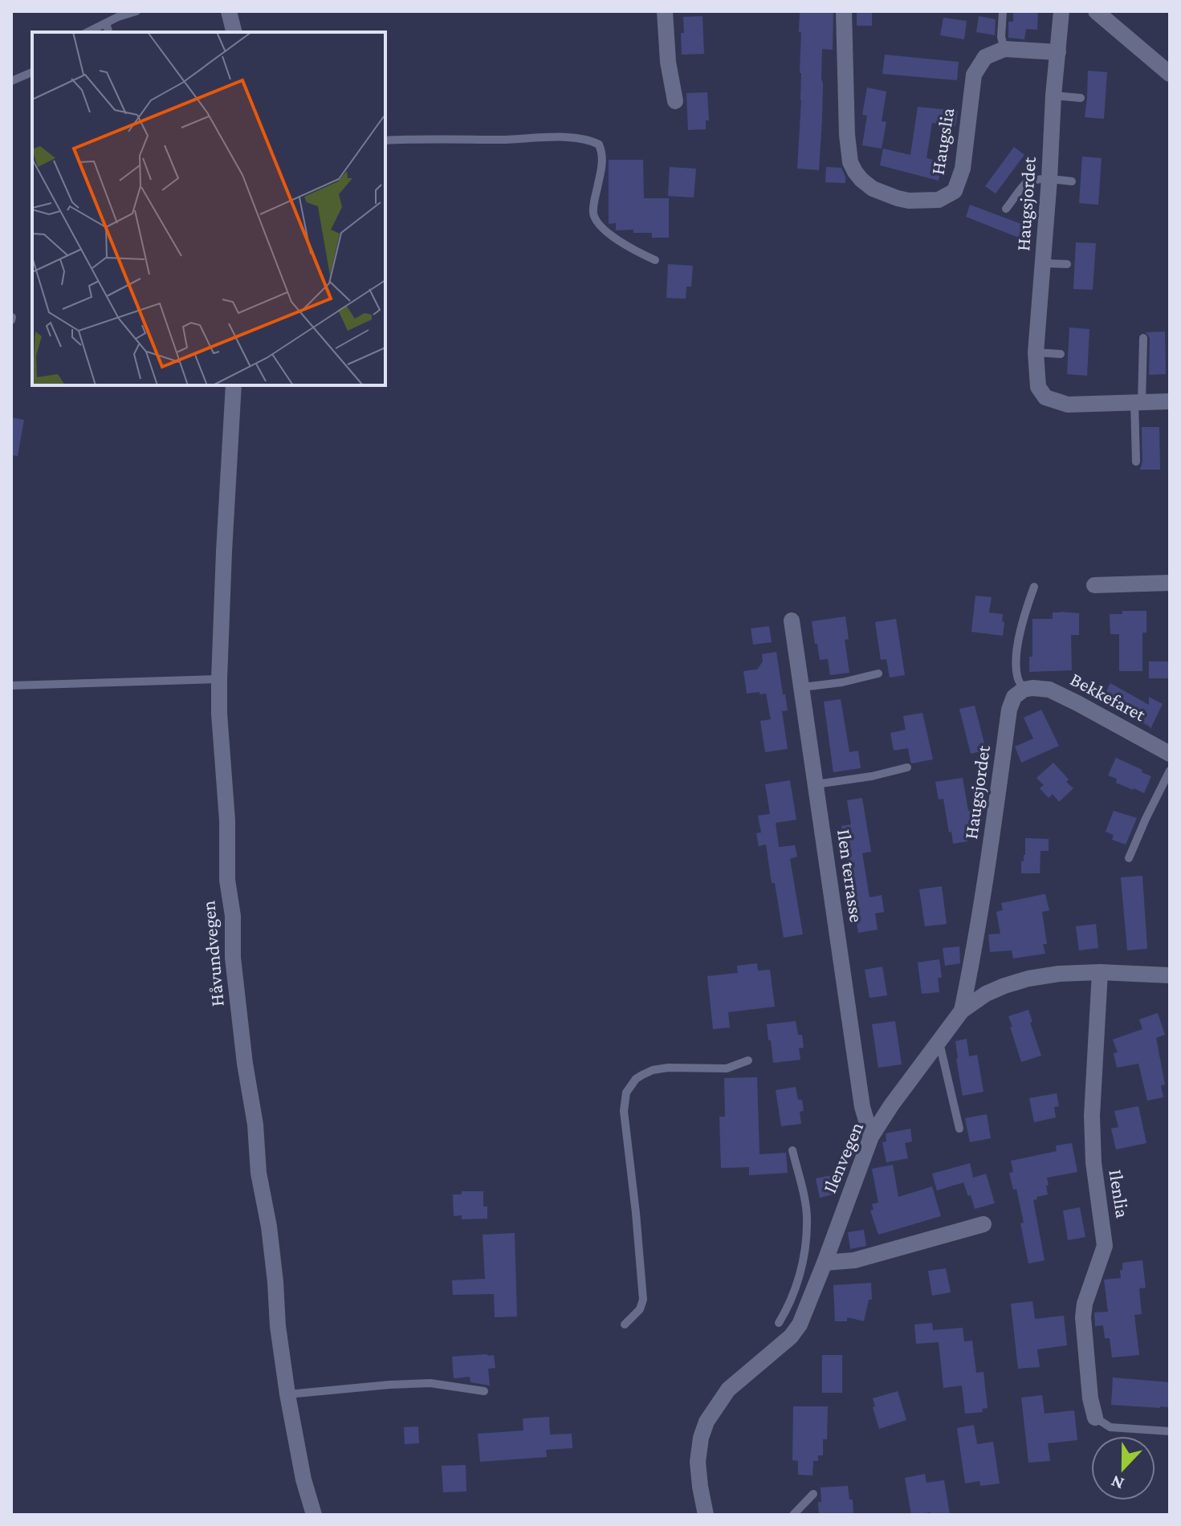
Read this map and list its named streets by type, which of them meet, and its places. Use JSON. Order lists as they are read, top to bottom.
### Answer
{
  "streets": {
    "street": [
      "Haugslia",
      "Haugsjordet",
      "Bekkefaret",
      "Ilen terrasse",
      "Håvundvegen",
      "Ilenvegen",
      "Ilenlia"
    ]
  },
  "crossings": [
    ["Haugsjordet", "Bekkefaret"],
    ["Haugsjordet", "Ilenvegen"],
    ["Ilen terrasse", "Ilenvegen"],
    ["Ilenvegen", "Ilenlia"]
  ],
  "north": "bottom"
}
